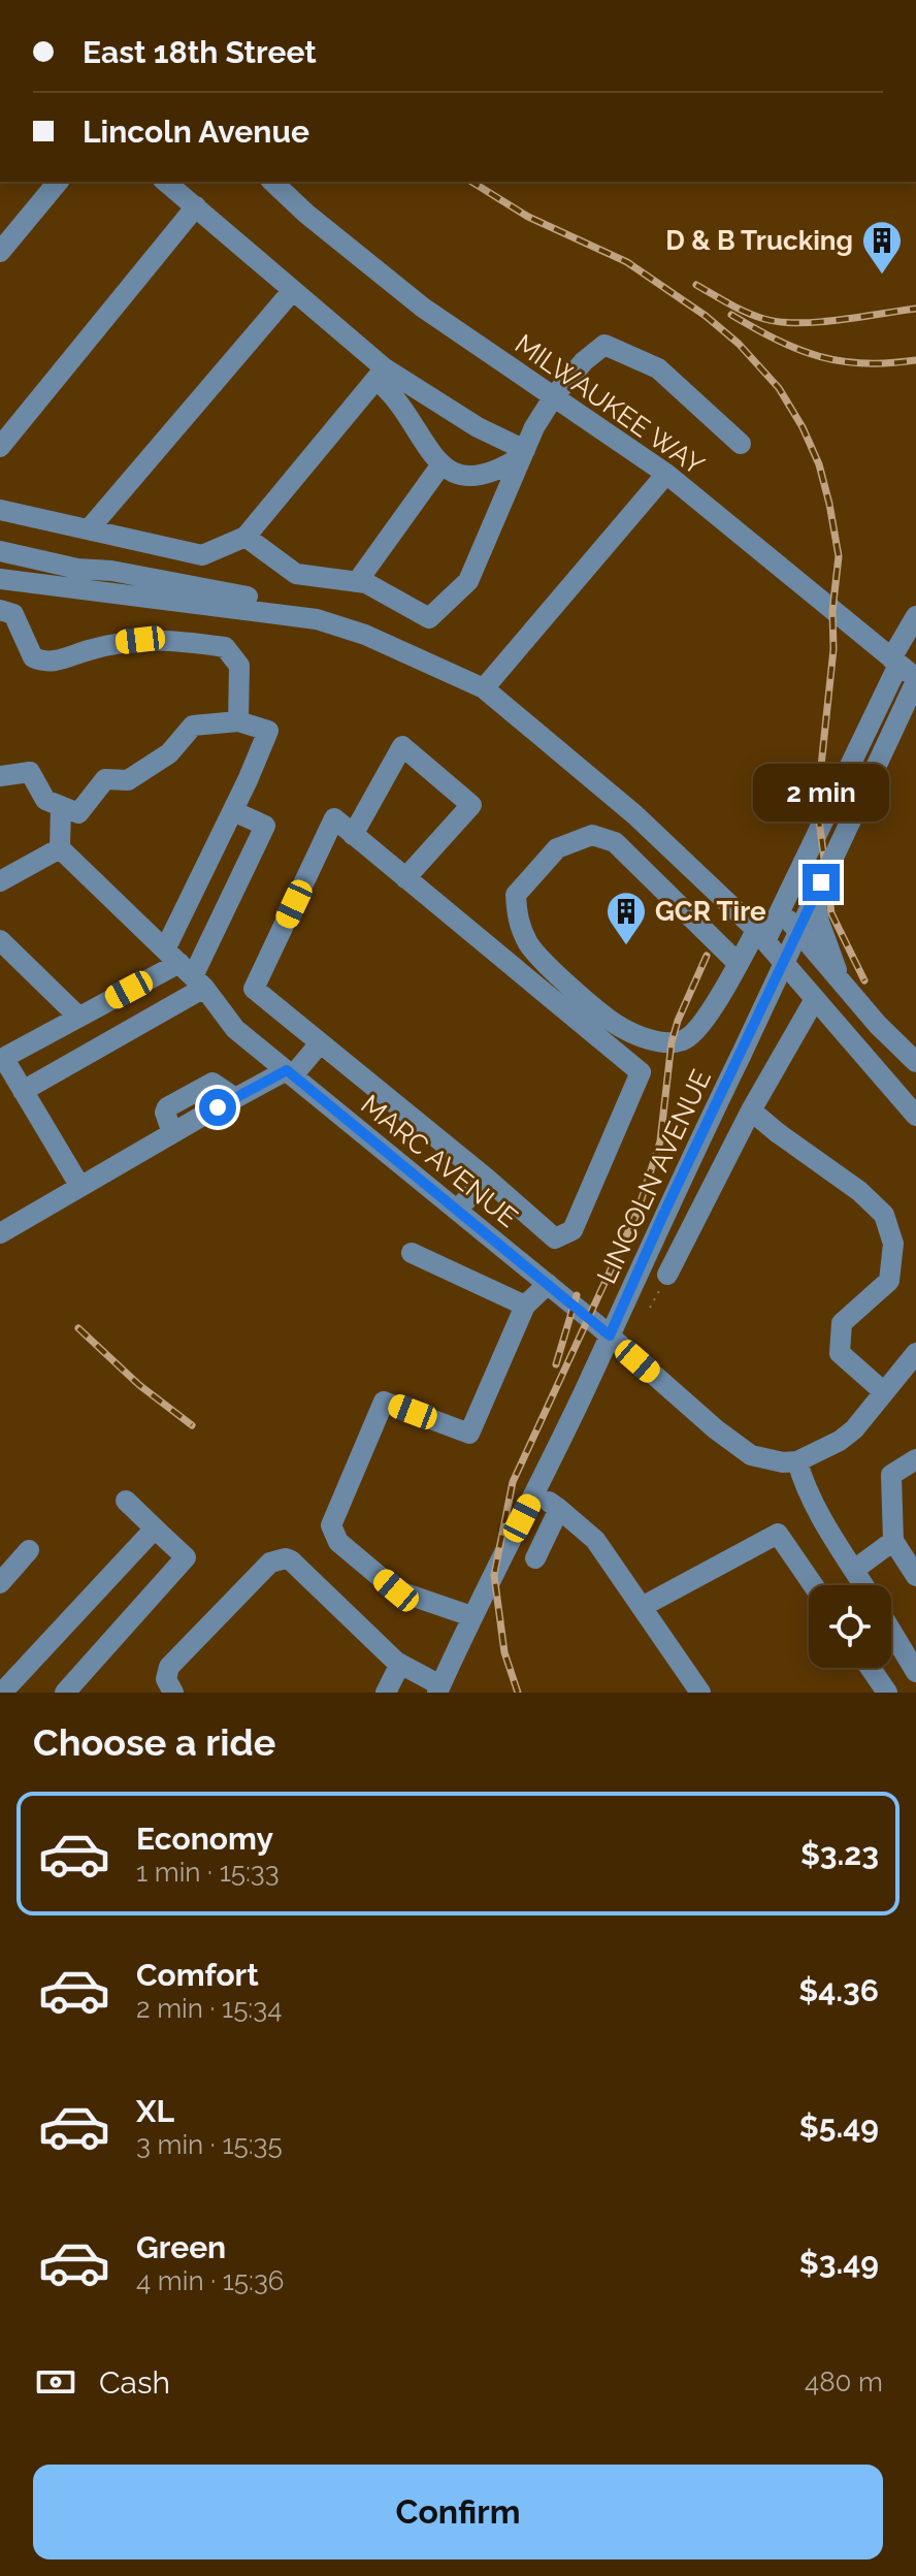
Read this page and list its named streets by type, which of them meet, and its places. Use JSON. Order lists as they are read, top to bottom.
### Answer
{
  "streets": {
    "street": ["MILWAUKEE WAY", "MARC AVENUE", "LINCOLN AVENUE"]
  },
  "crossings": [
    ["MILWAUKEE WAY", "LINCOLN AVENUE"],
    ["MARC AVENUE", "LINCOLN AVENUE"]
  ],
  "places": {
    "building": ["D & B Trucking", "GCR Tire"]
  },
  "page": {
    "banner": ["East 18th Street", "Lincoln Avenue"],
    "bubble": "2 min",
    "heading": "Choose a ride",
    "list": [
      {
        "name": "Economy",
        "note": "1 min · 15:33",
        "value": "$3.23"
      },
      {
        "name": "Comfort",
        "note": "2 min · 15:34",
        "value": "$4.36"
      },
      {
        "name": "XL",
        "note": "3 min · 15:35",
        "value": "$5.49"
      },
      {
        "name": "Green",
        "note": "4 min · 15:36",
        "value": "$3.49"
      }
    ],
    "pay": ["Cash", "480 m"],
    "buttons": "Confirm"
  }
}
